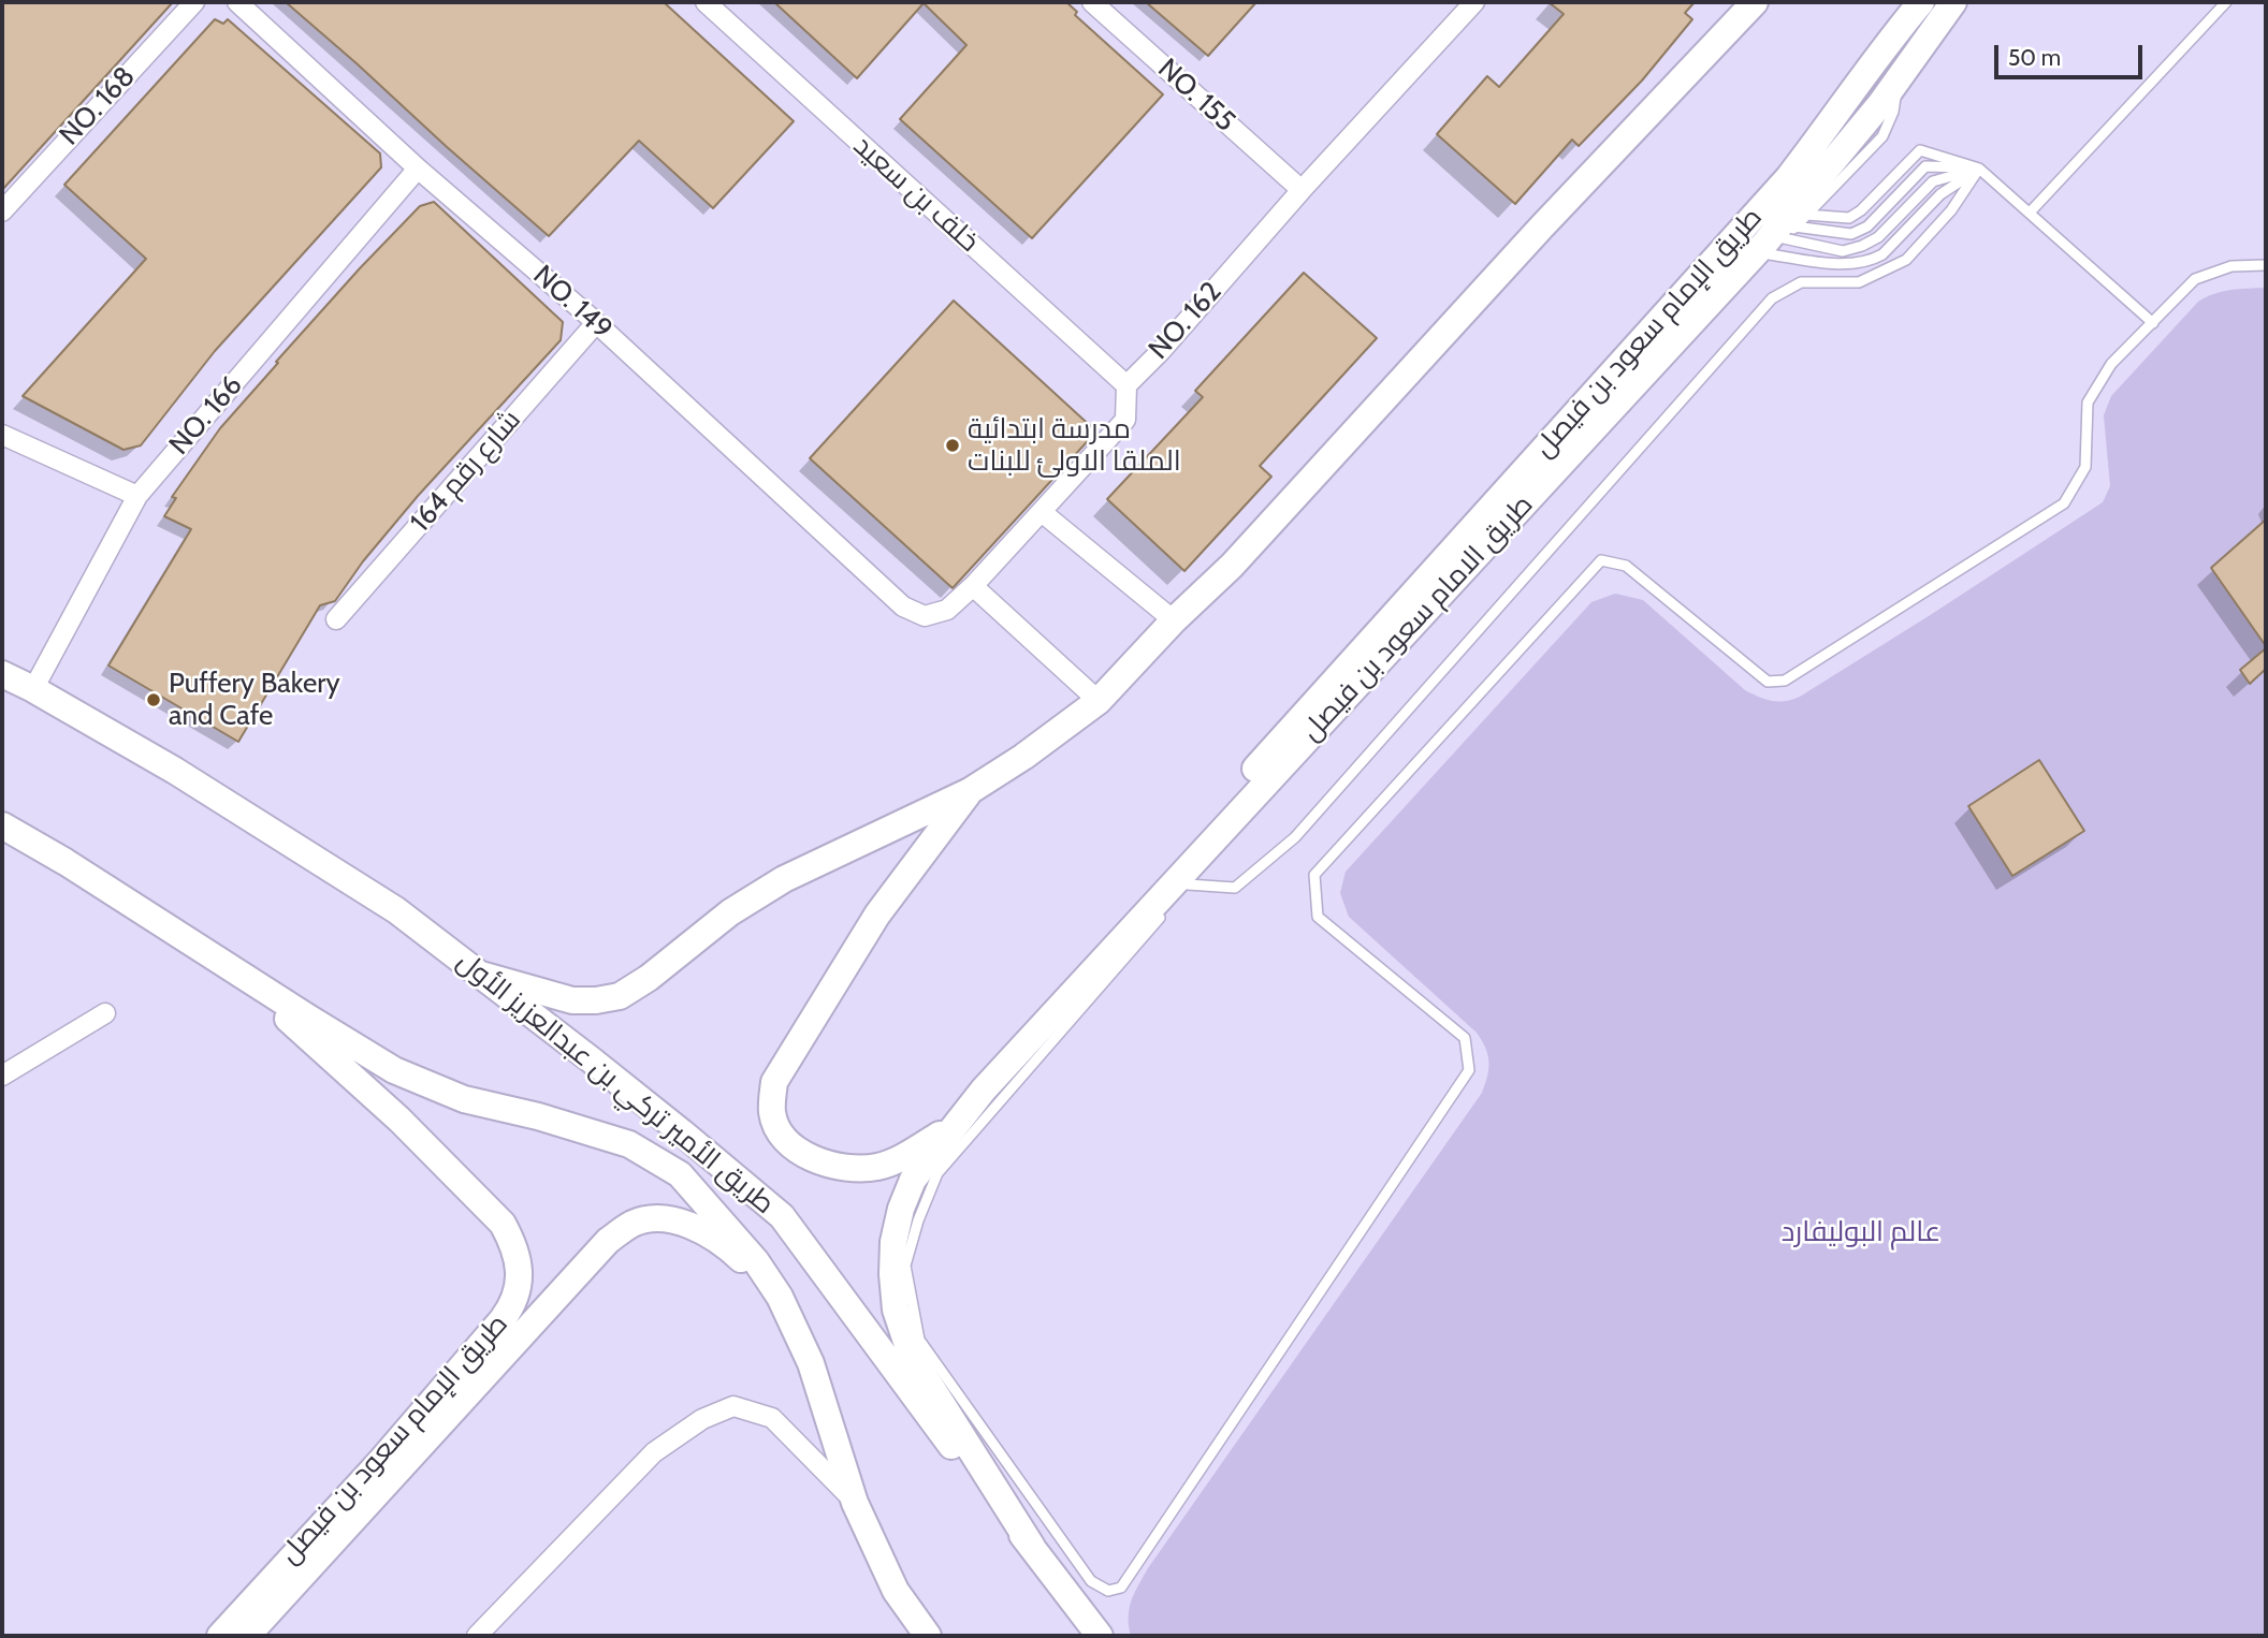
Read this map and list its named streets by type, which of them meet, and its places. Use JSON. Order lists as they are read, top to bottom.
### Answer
{
  "streets": {
    "main road": ["طريق الإمام سعود بن فيصل", "طريق الامام سعود بن فيصل", "طريق الأمير تركي بن عبدالعزيز الأول"],
    "street": [
      "NO. 155",
      "NO. 168",
      "خلف بن سعيد",
      "NO. 149",
      "NO. 162",
      "NO. 166",
      "شارع رقم 164"
    ]
  },
  "crossings": [
    ["NO. 155", "NO. 162"],
    ["خلف بن سعيد", "NO. 162"],
    ["NO. 149", "NO. 162"],
    ["NO. 149", "NO. 166"],
    ["NO. 149", "شارع رقم 164"],
    ["طريق الإمام سعود بن فيصل", "طريق الامام سعود بن فيصل"],
    ["طريق الإمام سعود بن فيصل", "طريق الأمير تركي بن عبدالعزيز الأول"],
    ["NO. 166", "طريق الأمير تركي بن عبدالعزيز الأول"]
  ],
  "parks": ["عالم البوليفارد"],
  "places": ["مدرسة ابتدائية الملقا الاولئ للبنات", "Puffery Bakery and Cafe"],
  "scale_bar": "50 m"
}
